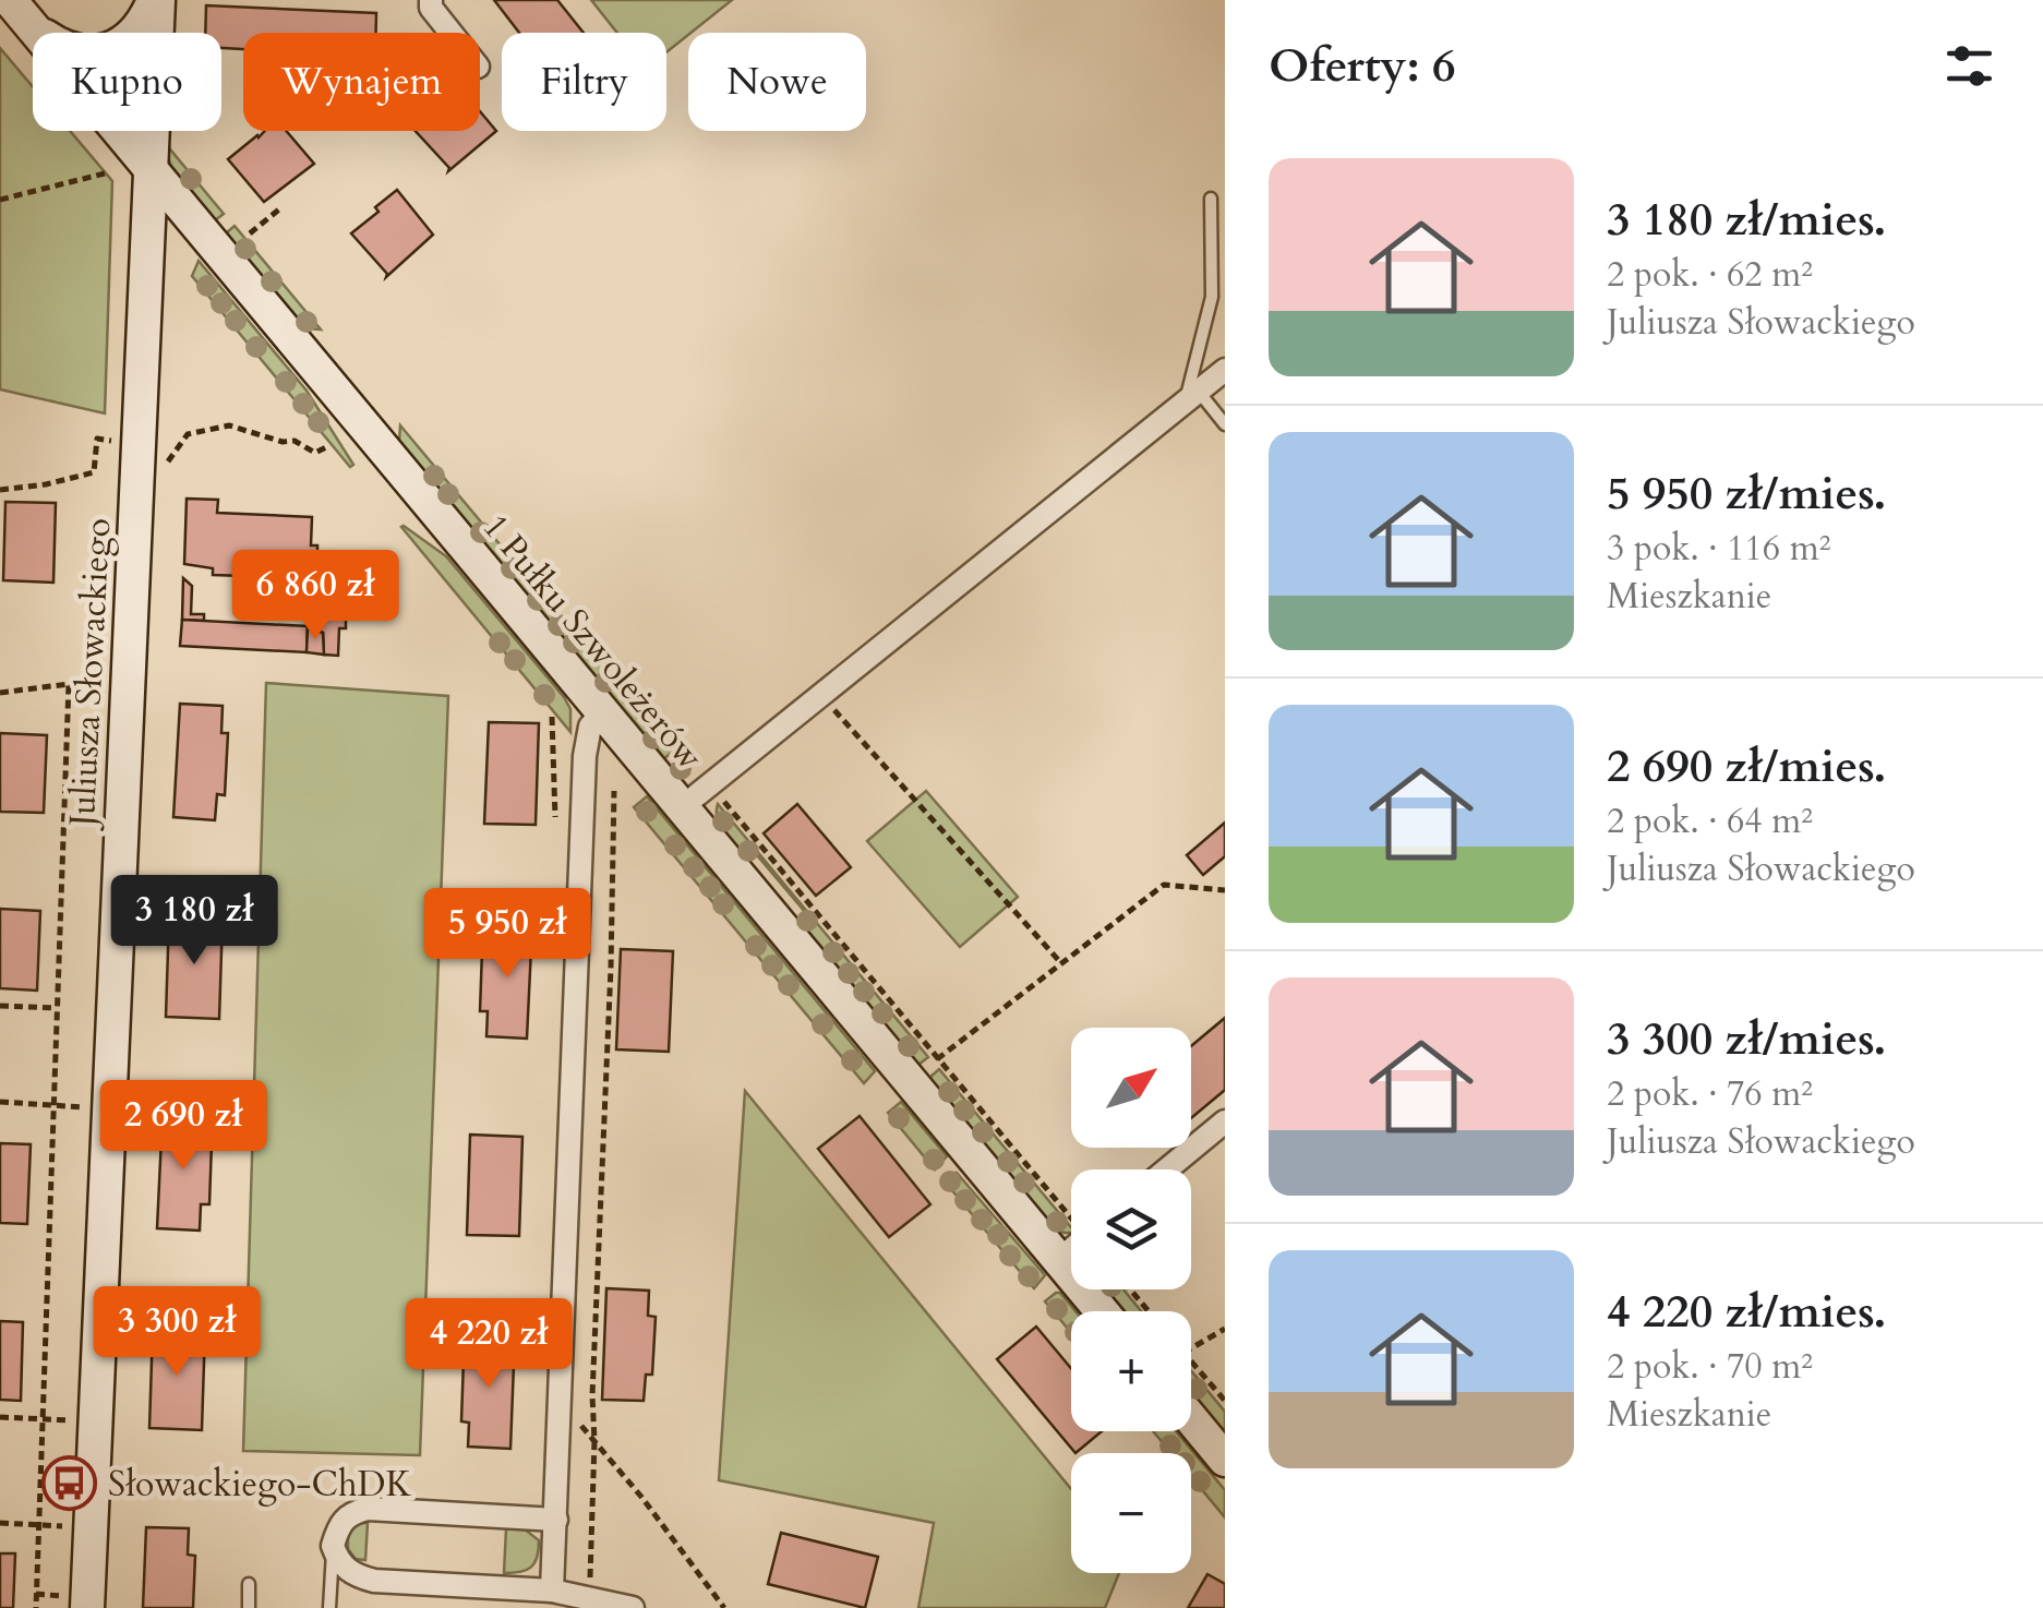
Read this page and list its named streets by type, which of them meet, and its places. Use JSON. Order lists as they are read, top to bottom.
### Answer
{
  "streets": {
    "street": ["1 Pułku Szwoleżerów", "Juliusza Słowackiego"]
  },
  "crossings": [
    ["1 Pułku Szwoleżerów", "Juliusza Słowackiego"]
  ],
  "places": {
    "bus stop": ["Słowackiego-ChDK"]
  },
  "north": "top right",
  "page": {
    "heading": "Oferty: 6",
    "chip": [
      "Kupno",
      "Wynajem",
      "Filtry",
      "Nowe"
    ],
    "list": [
      {
        "name": "3 180 zł/mies.",
        "note": "2 pok. · 62 m² · Juliusza Słowackiego"
      },
      {
        "name": "5 950 zł/mies.",
        "note": "3 pok. · 116 m² · Mieszkanie"
      },
      {
        "name": "2 690 zł/mies.",
        "note": "2 pok. · 64 m² · Juliusza Słowackiego"
      },
      {
        "name": "3 300 zł/mies.",
        "note": "2 pok. · 76 m² · Juliusza Słowackiego"
      },
      {
        "name": "4 220 zł/mies.",
        "note": "2 pok. · 70 m² · Mieszkanie"
      }
    ],
    "price": [
      "6 860 zł",
      "3 180 zł",
      "5 950 zł",
      "2 690 zł",
      "3 300 zł",
      "4 220 zł"
    ],
    "map_buttons": ["+", "−"]
  }
}
